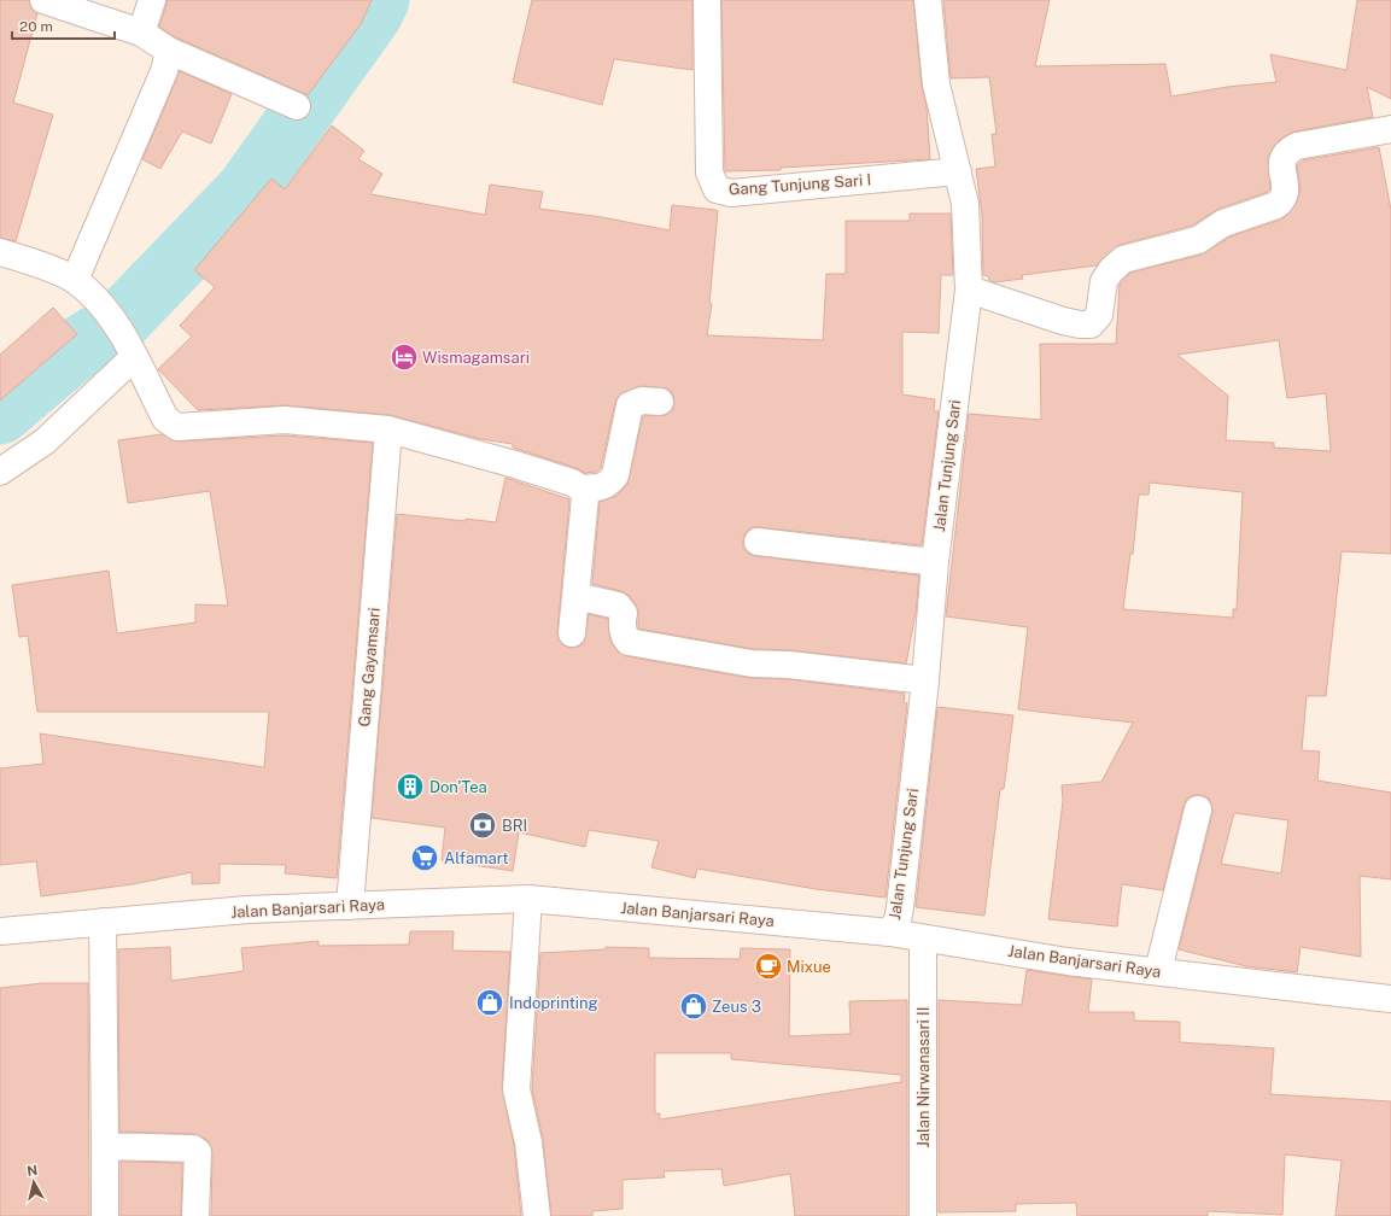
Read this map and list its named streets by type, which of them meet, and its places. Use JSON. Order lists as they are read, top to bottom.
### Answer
{
  "streets": {
    "street": [
      "Gang Tunjung Sari I",
      "Jalan Tunjung Sari",
      "Gang Gayamsari",
      "Jalan Banjarsari Raya",
      "Jalan Nirwanasari II"
    ]
  },
  "crossings": [
    ["Gang Tunjung Sari I", "Jalan Tunjung Sari"],
    ["Jalan Tunjung Sari", "Jalan Banjarsari Raya"],
    ["Gang Gayamsari", "Jalan Banjarsari Raya"],
    ["Jalan Banjarsari Raya", "Jalan Nirwanasari II"]
  ],
  "places": {
    "hotel": ["Wismagamsari"],
    "building": ["Don'Tea"],
    "bank": ["BRI"],
    "supermarket": ["Alfamart"],
    "cafe": ["Mixue"],
    "shop": ["Indoprinting", "Zeus 3"]
  },
  "scale_bar": "20 m",
  "north": "top"
}
